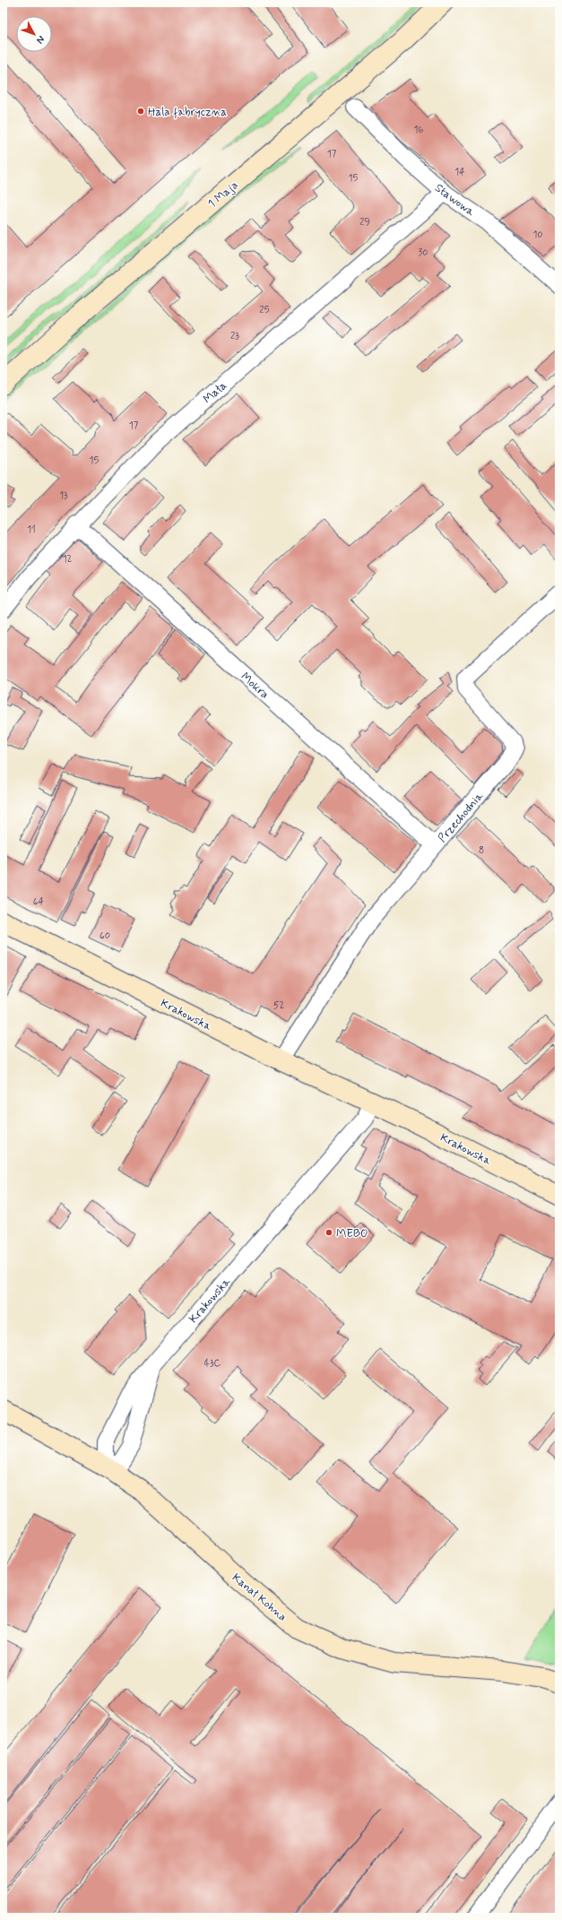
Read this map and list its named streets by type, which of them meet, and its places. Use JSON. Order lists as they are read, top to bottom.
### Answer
{
  "streets": {
    "street": [
      "1 Maja",
      "Stawowa",
      "Mała",
      "Mokra",
      "Przechodnia",
      "Krakowska",
      "Kanał Kohna"
    ]
  },
  "crossings": [
    ["Stawowa", "Mała"],
    ["Mała", "Mokra"],
    ["Mokra", "Przechodnia"],
    ["Przechodnia", "Krakowska"],
    ["Krakowska", "Kanał Kohna"]
  ],
  "places": ["Hala fabryczna", "MEBO"],
  "house_numbers": [
    "16",
    "17",
    "14",
    "15",
    "29",
    "10",
    "30",
    "25",
    "23",
    "17",
    "15",
    "13",
    "11",
    "12",
    "8",
    "64",
    "60",
    "52",
    "43C"
  ],
  "north": "bottom right"
}
